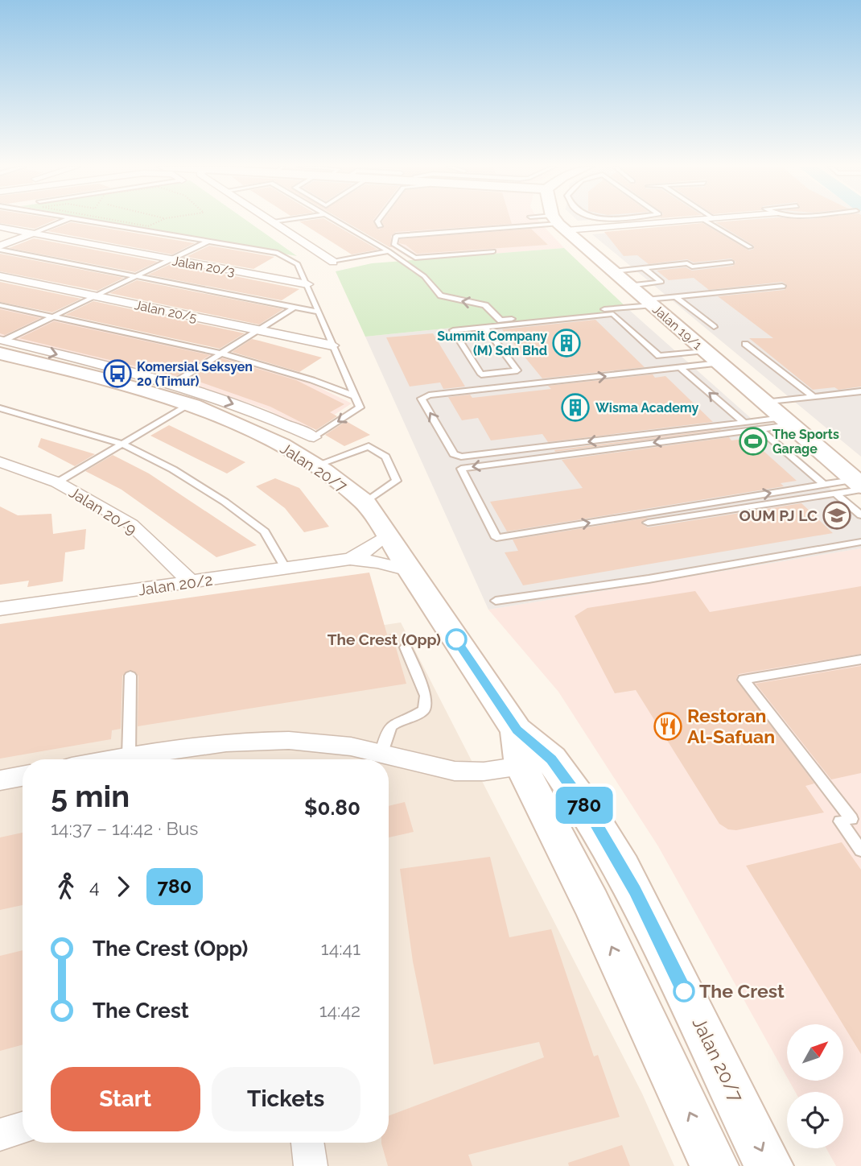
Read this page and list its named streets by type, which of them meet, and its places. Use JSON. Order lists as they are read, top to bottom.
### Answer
{
  "streets": {
    "street": [
      "Jalan 20/3",
      "Jalan 20/5",
      "Jalan 19/1",
      "Jalan 20/7",
      "Jalan 20/9",
      "Jalan 20/2"
    ]
  },
  "crossings": [
    ["Jalan 20/7", "Jalan 20/2"],
    ["Jalan 20/9", "Jalan 20/2"]
  ],
  "places": {
    "building": ["Summit Company (M) Sdn Bhd", "Wisma Academy"],
    "bus stop": ["Komersial Seksyen 20 (Timur)"],
    "sports": ["The Sports Garage"],
    "school or university": ["OUM PJ LC"],
    "other": ["The Crest (Opp)", "The Crest"],
    "restaurant": ["Restoran Al-Safuan"]
  },
  "lines": ["bus line 780"],
  "north": "top right",
  "page": {
    "on_map": "780",
    "heading": ["5 min", "14:37 – 14:42 · Bus", "$0.80"],
    "legs": ["4", "780"],
    "list": [
      {
        "name": "The Crest (Opp)",
        "value": "14:41"
      },
      {
        "name": "The Crest",
        "value": "14:42"
      }
    ],
    "buttons": ["Start", "Tickets"]
  }
}
